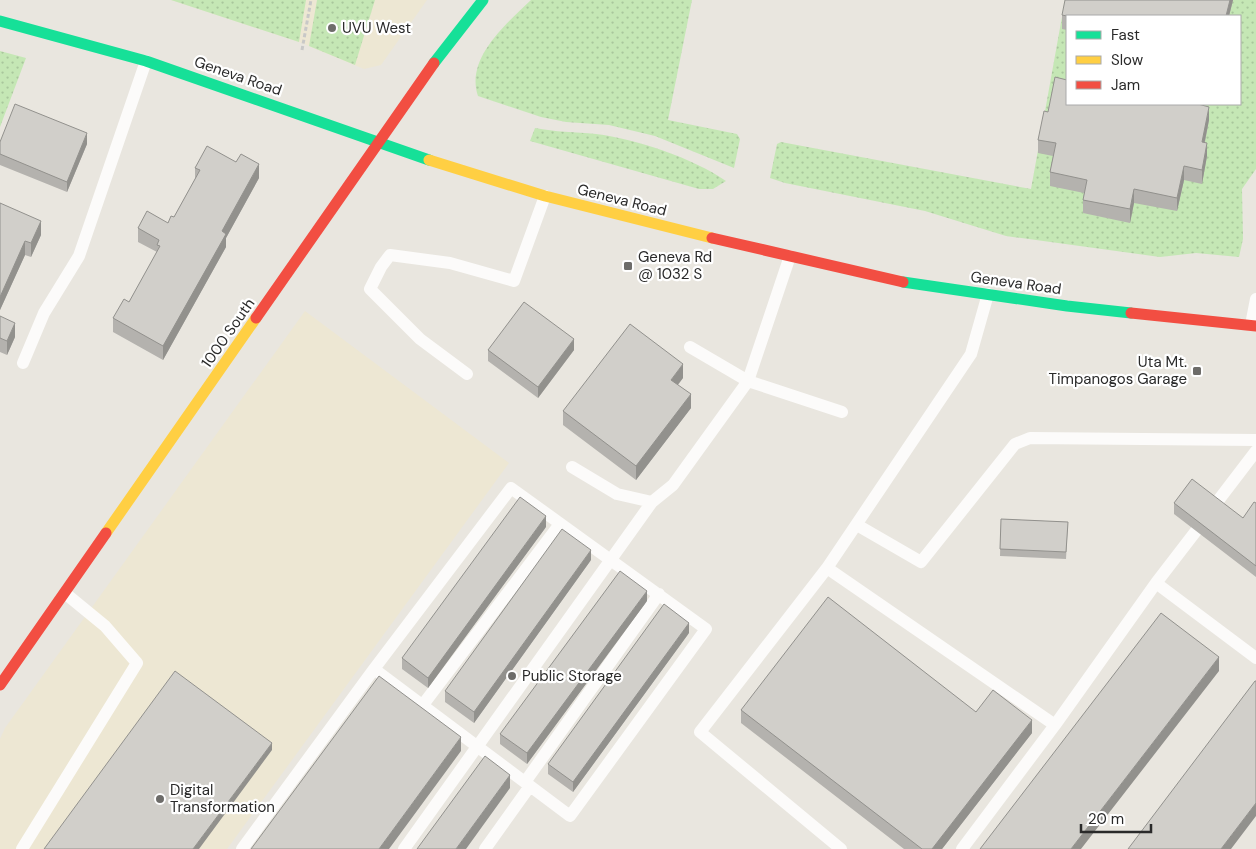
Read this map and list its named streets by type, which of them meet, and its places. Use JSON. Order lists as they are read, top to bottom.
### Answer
{
  "streets": {
    "main road": ["Geneva Road", "1000 South"]
  },
  "crossings": [
    ["Geneva Road", "1000 South"]
  ],
  "places": {
    "other": ["UVU West", "Public Storage", "Digital Transformation"],
    "transit": ["Geneva Rd @ 1032 S", "Uta Mt. Timpanogos Garage"]
  },
  "legend": ["Fast", "Slow", "Jam"],
  "scale_bar": "20 m"
}
